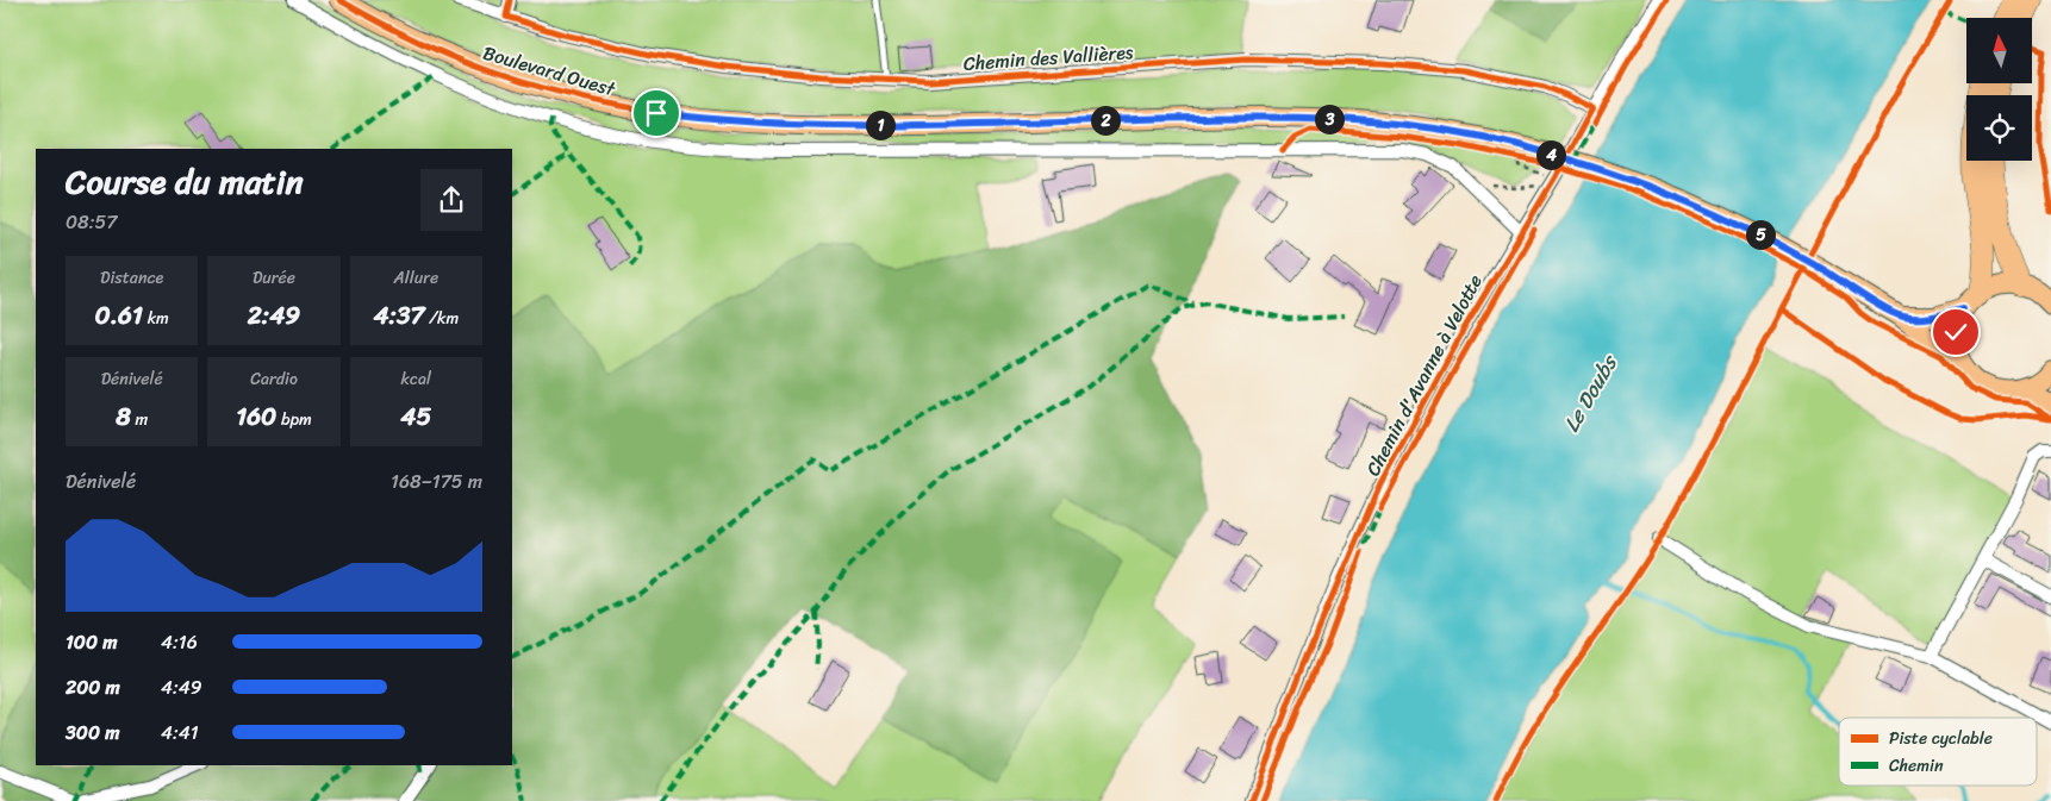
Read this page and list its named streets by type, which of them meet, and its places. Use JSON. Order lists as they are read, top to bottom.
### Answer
{
  "streets": {
    "main road": ["Boulevard Ouest"],
    "street": ["Chemin des Vallières", "Chemin d'Avanne à Velotte"]
  },
  "crossings": [
    ["Chemin des Vallières", "Chemin d'Avanne à Velotte"]
  ],
  "water": ["Le Doubs"],
  "legend": ["Piste cyclable", "Chemin"],
  "north": "top",
  "page": {
    "pins": [
      "3",
      "2",
      "1",
      "4",
      "5"
    ],
    "heading": ["Course du matin", "08:57"],
    "stats": [
      ["Distance", "0.61 km"],
      ["Durée", "2:49"],
      ["Allure", "4:37 /km"],
      ["Dénivelé", "8 m"],
      ["Cardio", "160 bpm"],
      ["kcal", "45"]
    ],
    "chart": ["Dénivelé", "168–175 m"],
    "list": [
      {
        "name": "100 m",
        "note": "4:16"
      },
      {
        "name": "200 m",
        "note": "4:49"
      },
      {
        "name": "300 m",
        "note": "4:41"
      }
    ]
  }
}
